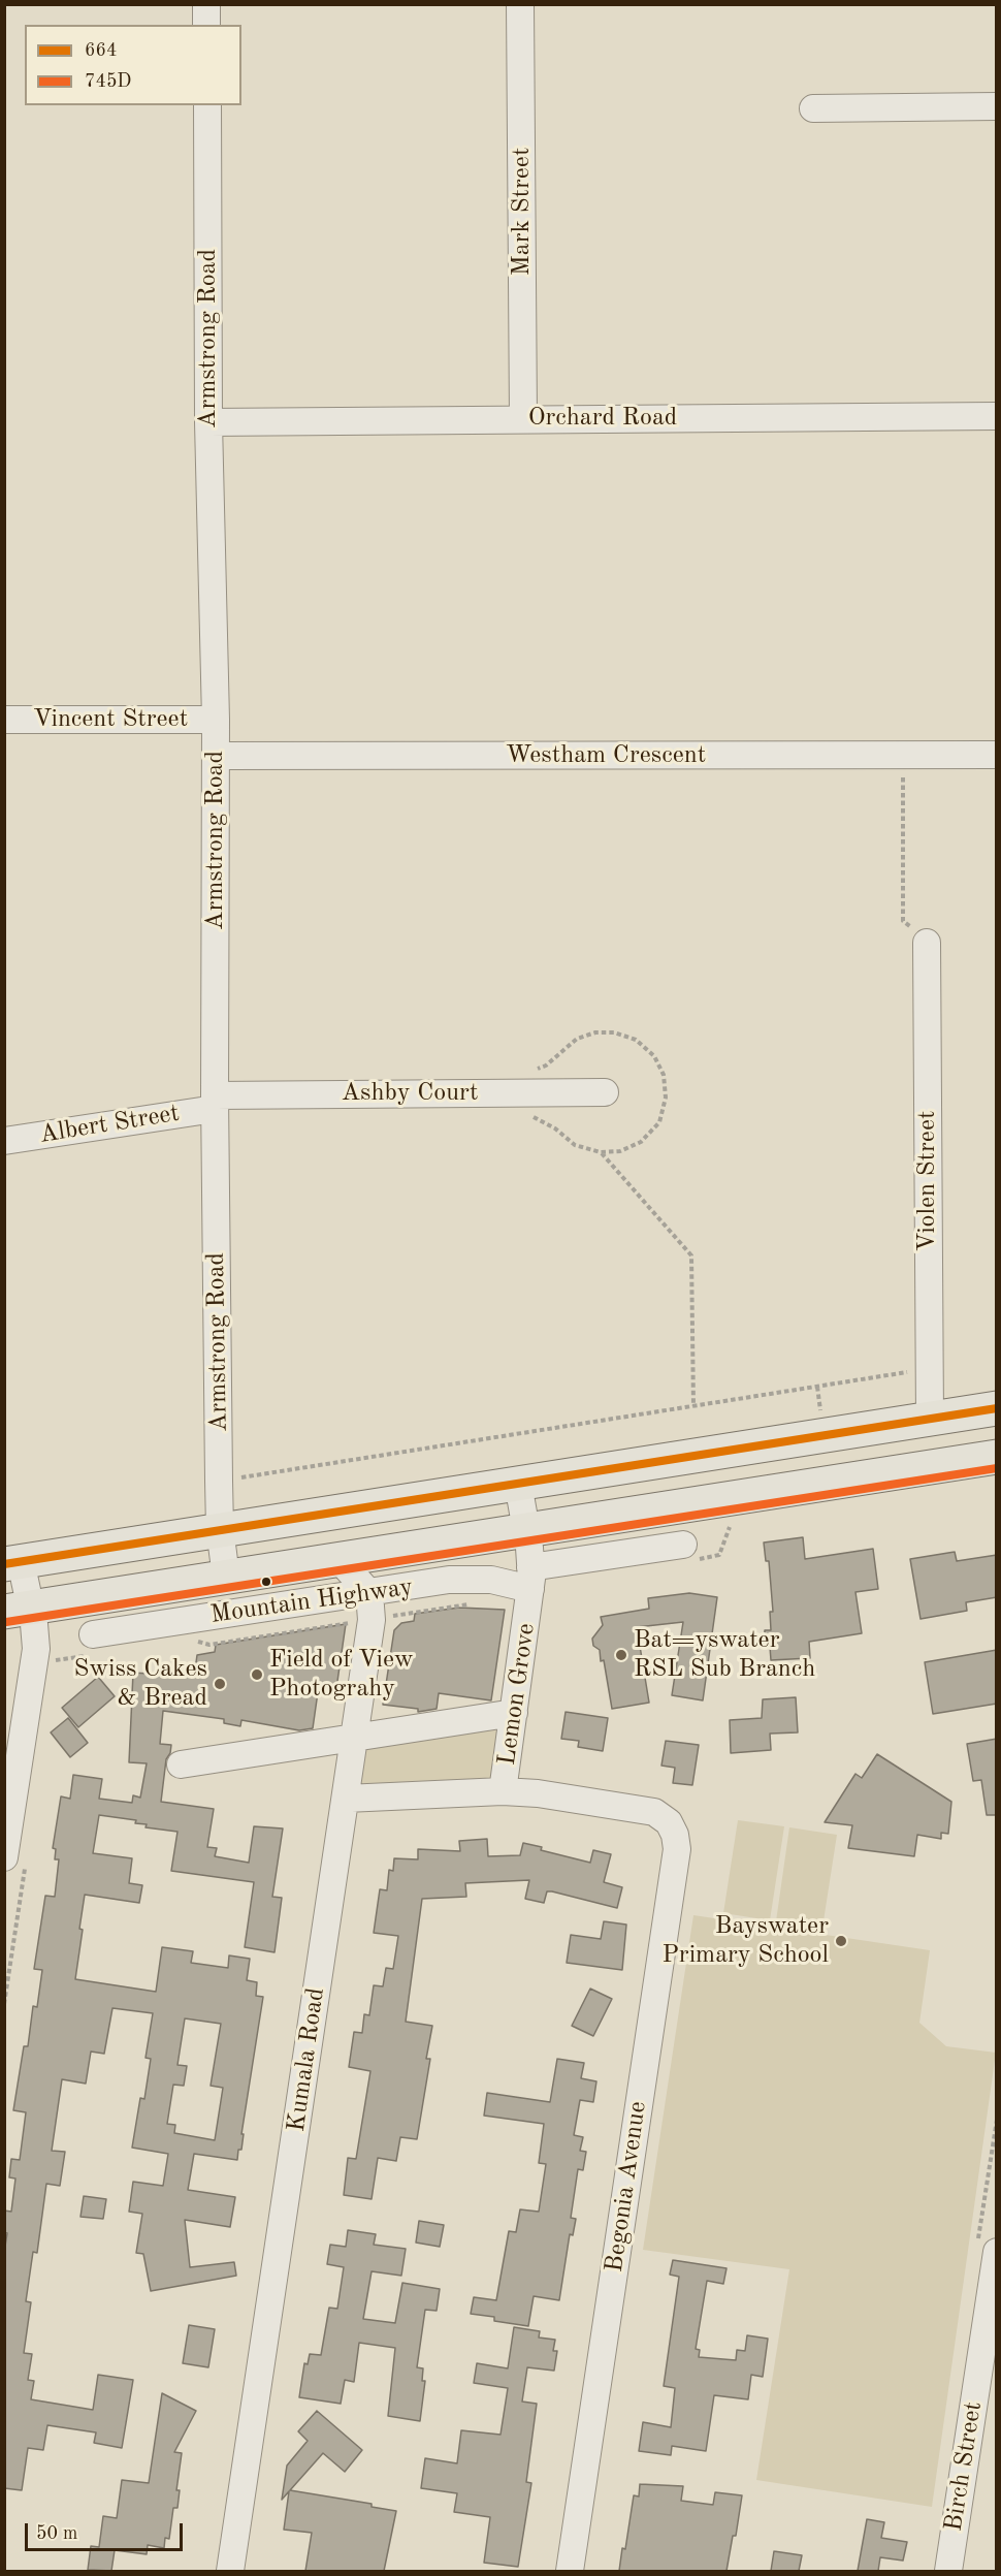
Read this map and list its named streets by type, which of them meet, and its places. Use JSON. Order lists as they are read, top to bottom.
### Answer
{
  "streets": {
    "main road": ["Mountain Highway"],
    "street": [
      "Mark Street",
      "Armstrong Road",
      "Orchard Road",
      "Vincent Street",
      "Westham Crescent",
      "Ashby Court",
      "Albert Street",
      "Violen Street",
      "Lemon Grove",
      "Kumala Road",
      "Begonia Avenue",
      "Birch Street"
    ]
  },
  "crossings": [
    ["Mark Street", "Orchard Road"],
    ["Armstrong Road", "Orchard Road"],
    ["Armstrong Road", "Vincent Street"],
    ["Armstrong Road", "Westham Crescent"],
    ["Armstrong Road", "Ashby Court"],
    ["Armstrong Road", "Albert Street"],
    ["Armstrong Road", "Mountain Highway"],
    ["Ashby Court", "Albert Street"],
    ["Mountain Highway", "Lemon Grove"],
    ["Mountain Highway", "Kumala Road"],
    ["Lemon Grove", "Kumala Road"],
    ["Lemon Grove", "Begonia Avenue"]
  ],
  "places": [
    "Bat=yswater RSL Sub Branch",
    "Field of View Photograhy",
    "Swiss Cakes & Bread",
    "Bayswater Primary School"
  ],
  "lines": ["transit line 664", "transit line 745D"],
  "legend": ["664", "745D"],
  "scale_bar": "50 m"
}
